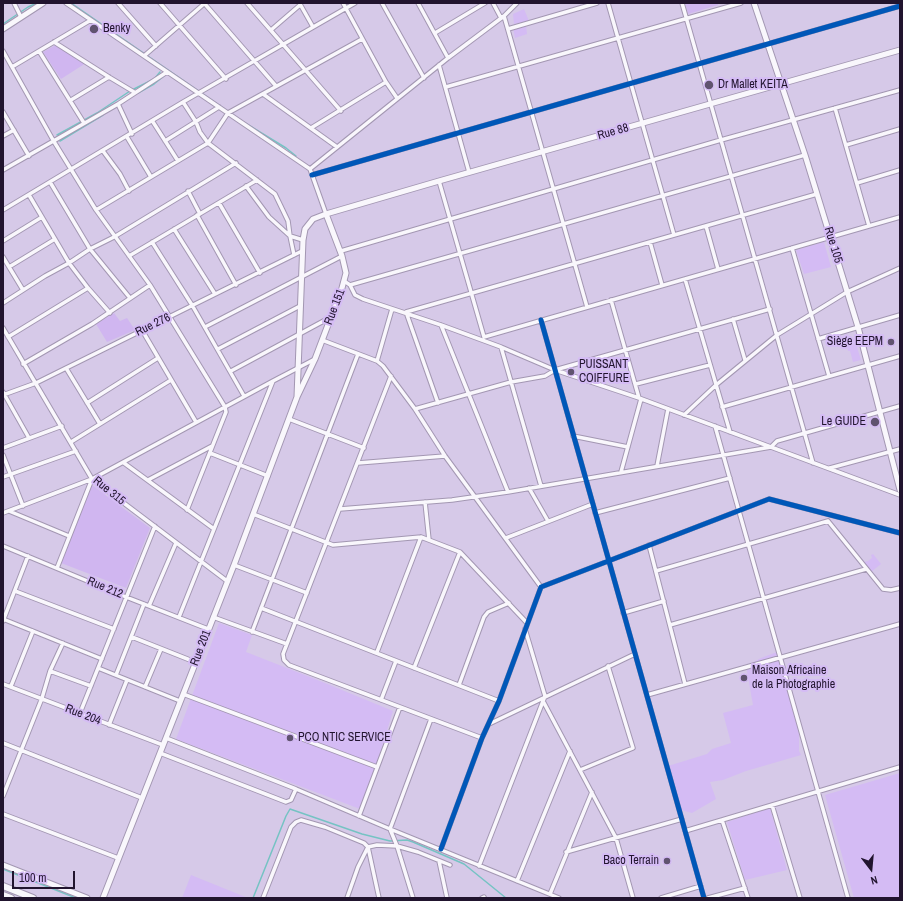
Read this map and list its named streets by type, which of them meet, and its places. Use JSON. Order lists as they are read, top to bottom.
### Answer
{
  "streets": {
    "main road": [
      "Rue 88",
      "Rue 105",
      "Rue 151",
      "Rue 201"
    ],
    "street": [
      "Rue 276",
      "Rue 315",
      "Rue 212",
      "Rue 204"
    ]
  },
  "crossings": [
    ["Rue 88", "Rue 105"],
    ["Rue 88", "Rue 151"],
    ["Rue 88", "Rue 276"],
    ["Rue 88", "Rue 201"],
    ["Rue 151", "Rue 201"],
    ["Rue 276", "Rue 315"],
    ["Rue 315", "Rue 201"],
    ["Rue 212", "Rue 201"],
    ["Rue 201", "Rue 204"]
  ],
  "places": [
    "Benky",
    "Dr Mallet KEITA",
    "Siège EEPM",
    "PUISSANT COIFFURE",
    "Le GUIDE",
    "Maison Africaine de la Photographie",
    "PCO NTIC SERVICE",
    "Baco Terrain"
  ],
  "scale_bar": "100 m",
  "north": "bottom"
}
